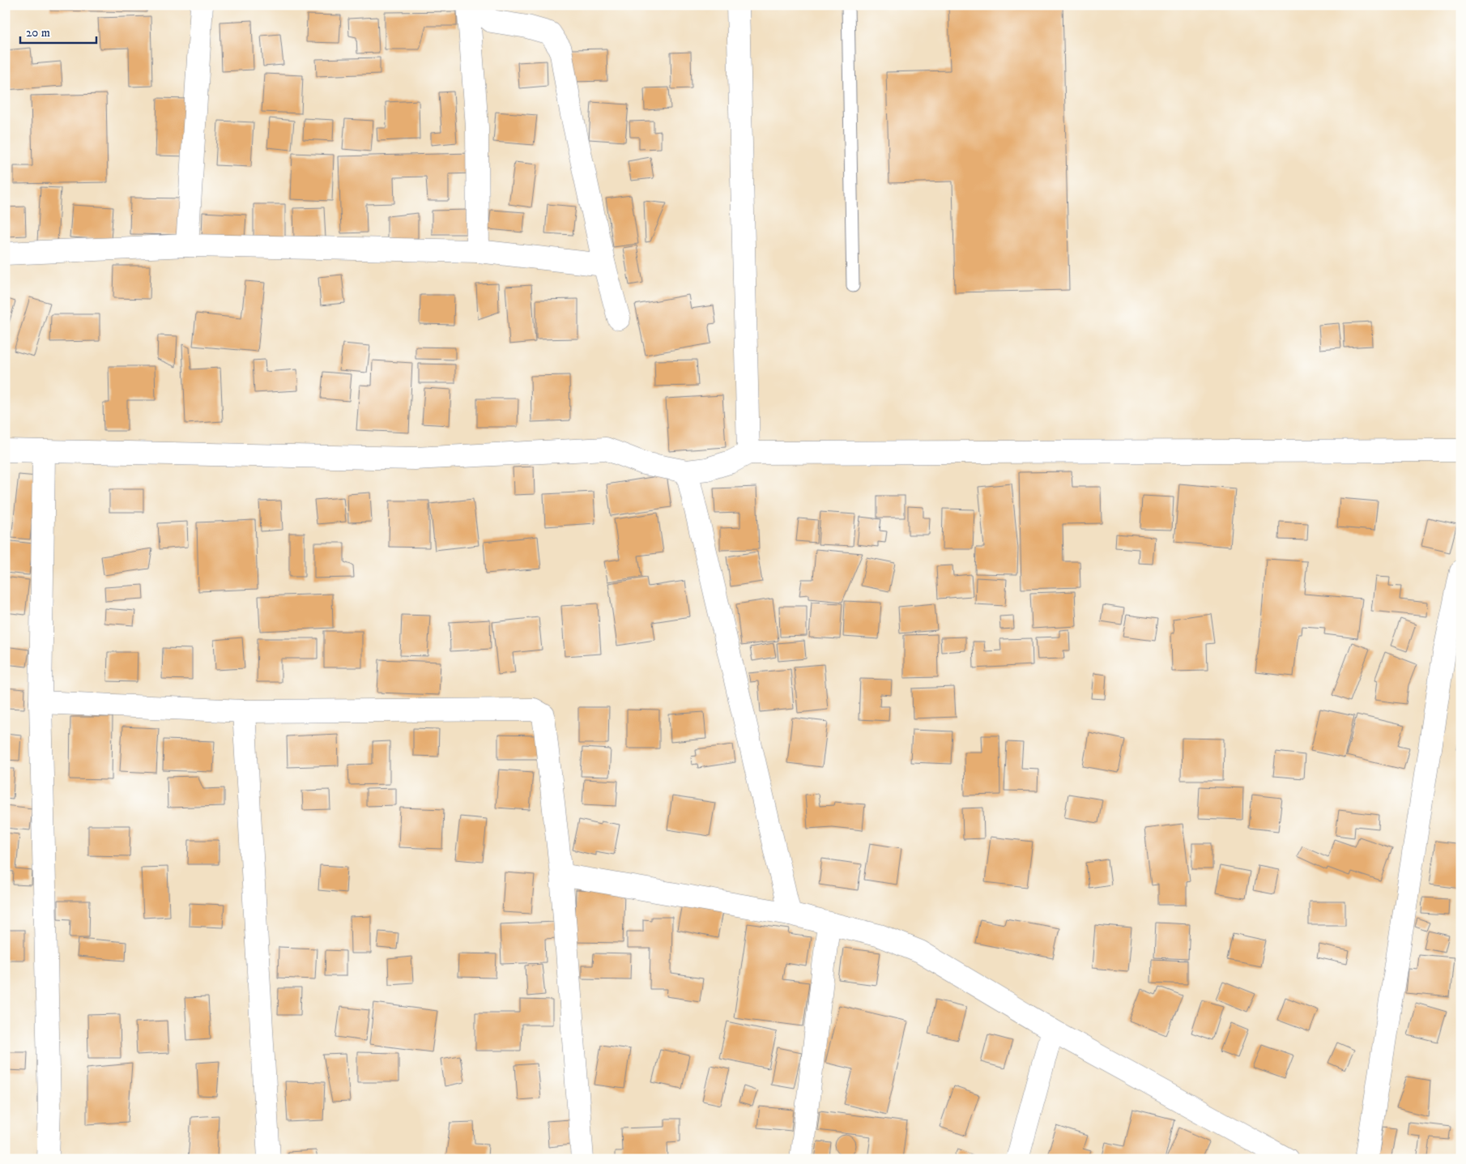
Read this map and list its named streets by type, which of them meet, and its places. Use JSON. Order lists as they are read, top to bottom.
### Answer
{
  "scale_bar": "20 m"
}
